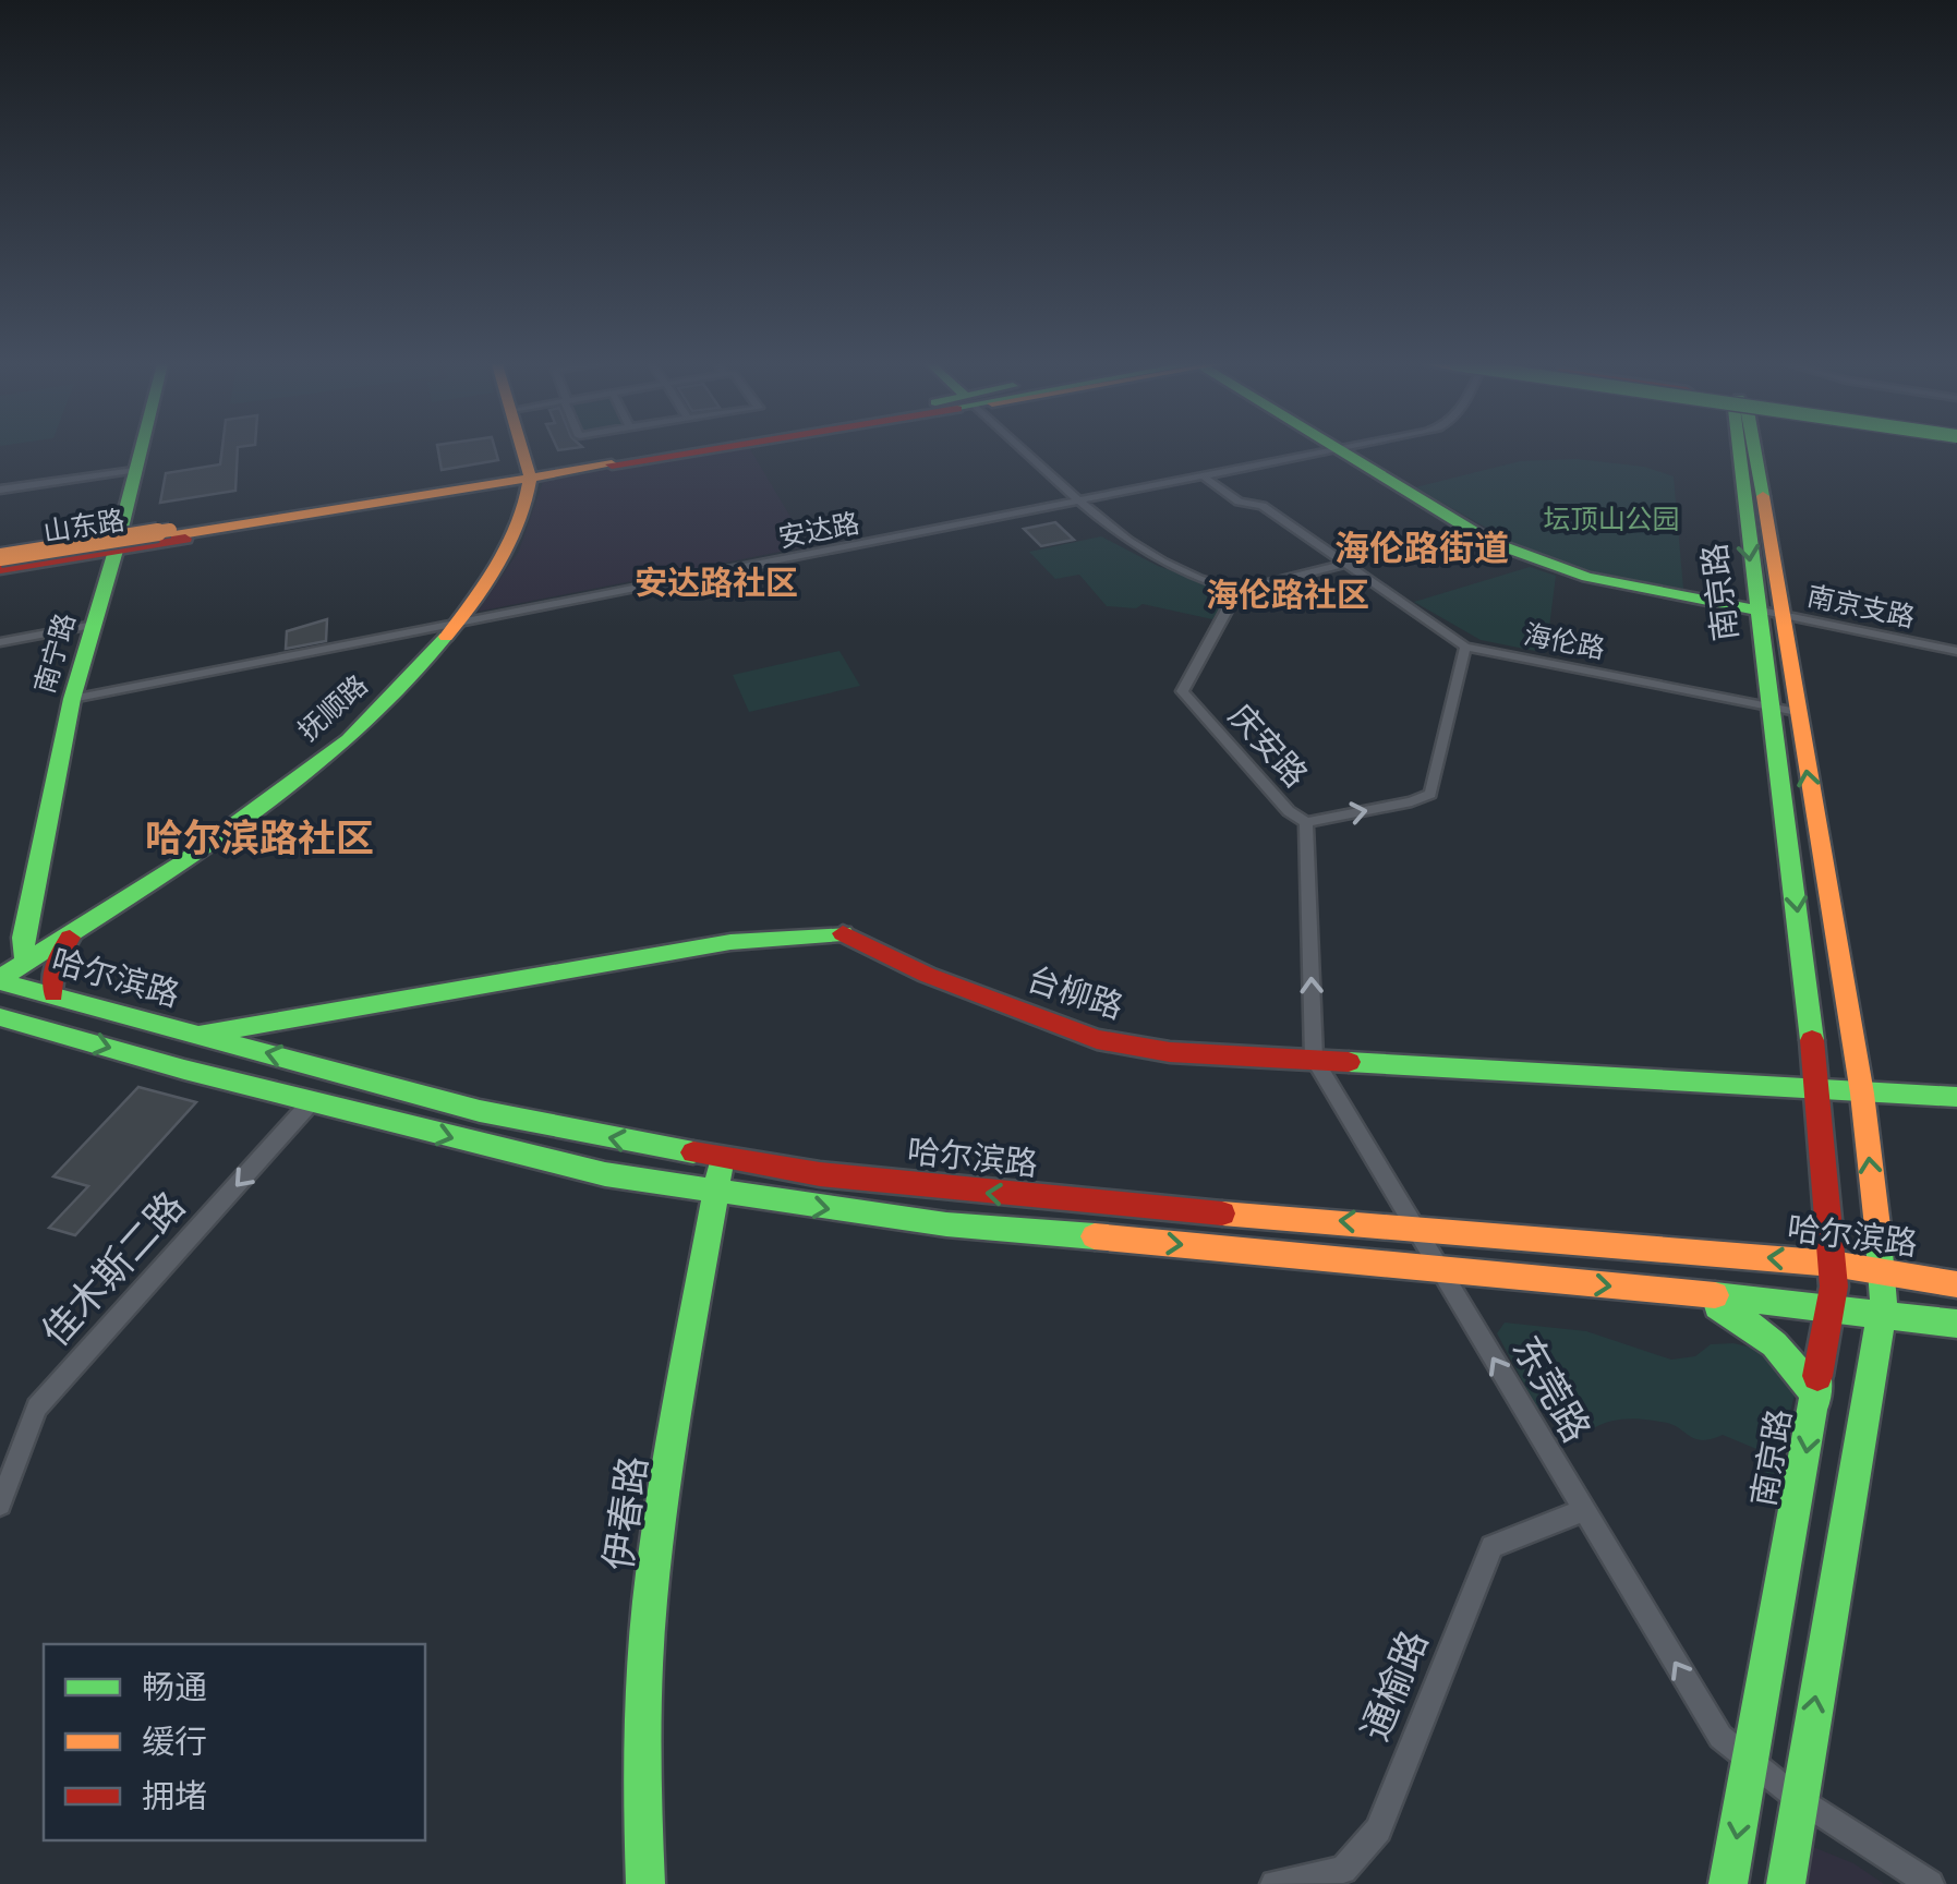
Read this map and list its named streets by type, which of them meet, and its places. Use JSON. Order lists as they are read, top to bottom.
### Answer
{
  "streets": {
    "main road": [
      "山东路",
      "南京路",
      "南宁路",
      "抚顺路",
      "哈尔滨路",
      "台柳路",
      "伊春路"
    ],
    "street": [
      "安达路",
      "南京支路",
      "海伦路",
      "庆安路",
      "佳木斯二路",
      "东莞路",
      "通榆路"
    ]
  },
  "crossings": [
    ["山东路", "南宁路"],
    ["山东路", "抚顺路"],
    ["安达路", "海伦路"],
    ["安达路", "南宁路"],
    ["安达路", "抚顺路"],
    ["南京路", "南京支路"],
    ["南京路", "海伦路"],
    ["南京路", "哈尔滨路"],
    ["南京路", "台柳路"],
    ["南京路", "东莞路"],
    ["海伦路", "庆安路"],
    ["海伦路", "东莞路"],
    ["南宁路", "抚顺路"],
    ["抚顺路", "哈尔滨路"],
    ["庆安路", "东莞路"],
    ["哈尔滨路", "台柳路"],
    ["哈尔滨路", "佳木斯二路"],
    ["哈尔滨路", "东莞路"],
    ["哈尔滨路", "伊春路"],
    ["台柳路", "东莞路"],
    ["东莞路", "通榆路"]
  ],
  "one_way": ["佳木斯二路", "东莞路"],
  "districts": [
    "海伦路街道",
    "安达路社区",
    "海伦路社区",
    "哈尔滨路社区"
  ],
  "parks": ["坛顶山公园"],
  "legend": ["畅通", "缓行", "拥堵"]
}
